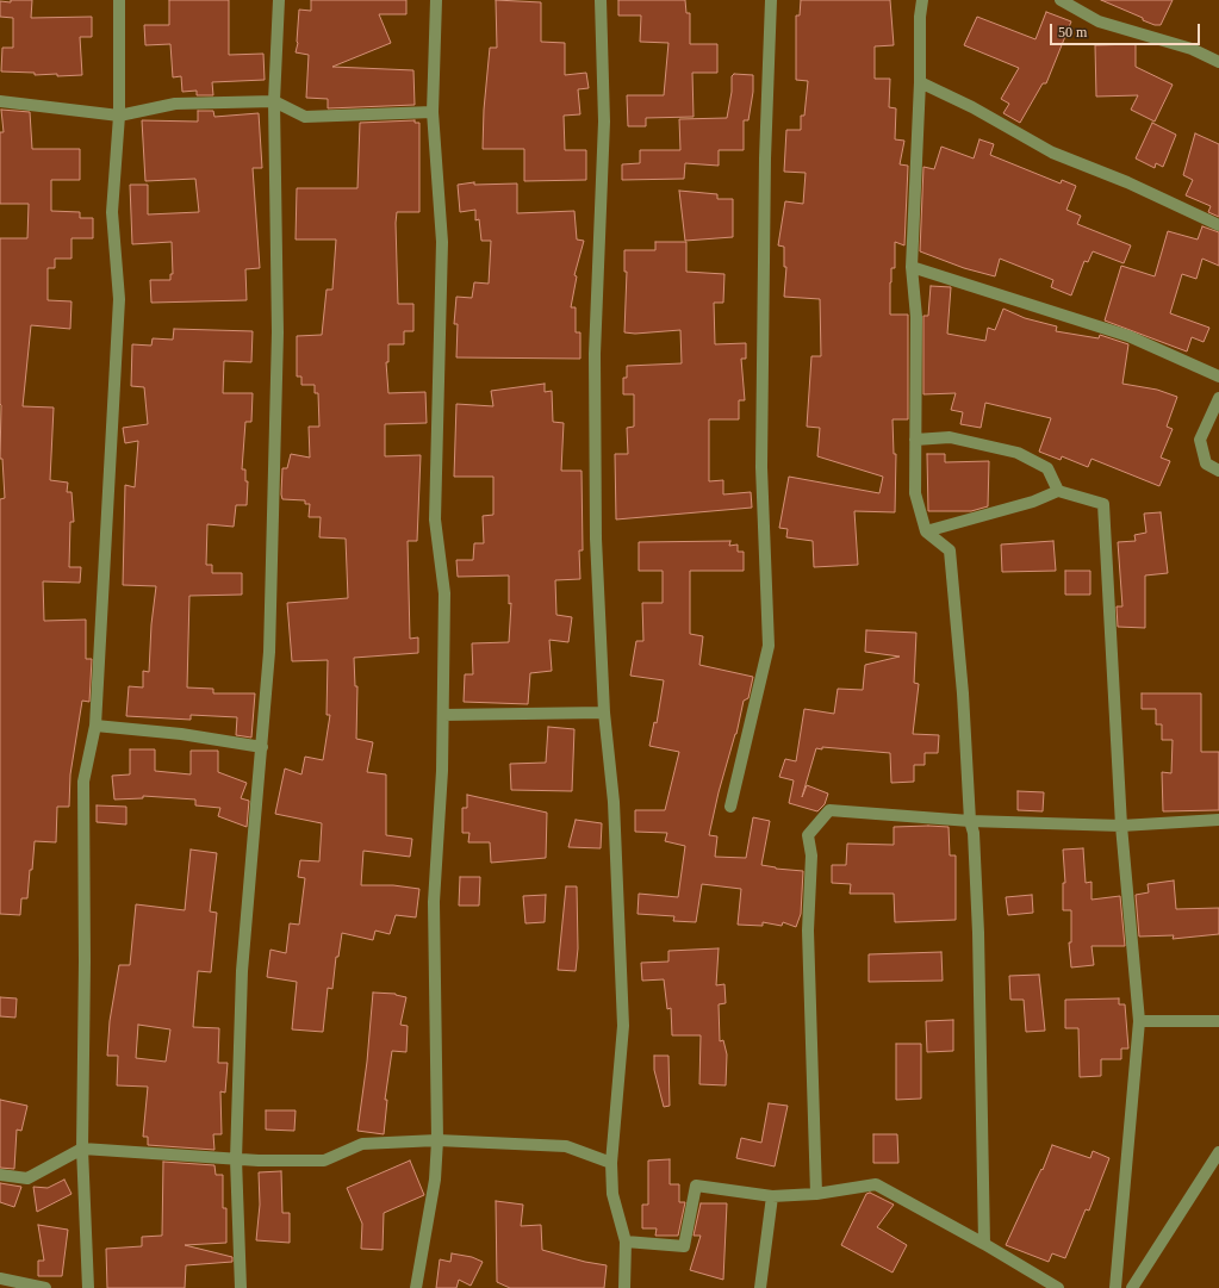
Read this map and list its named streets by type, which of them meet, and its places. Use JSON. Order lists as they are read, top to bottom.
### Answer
{
  "scale_bar": "50 m"
}
